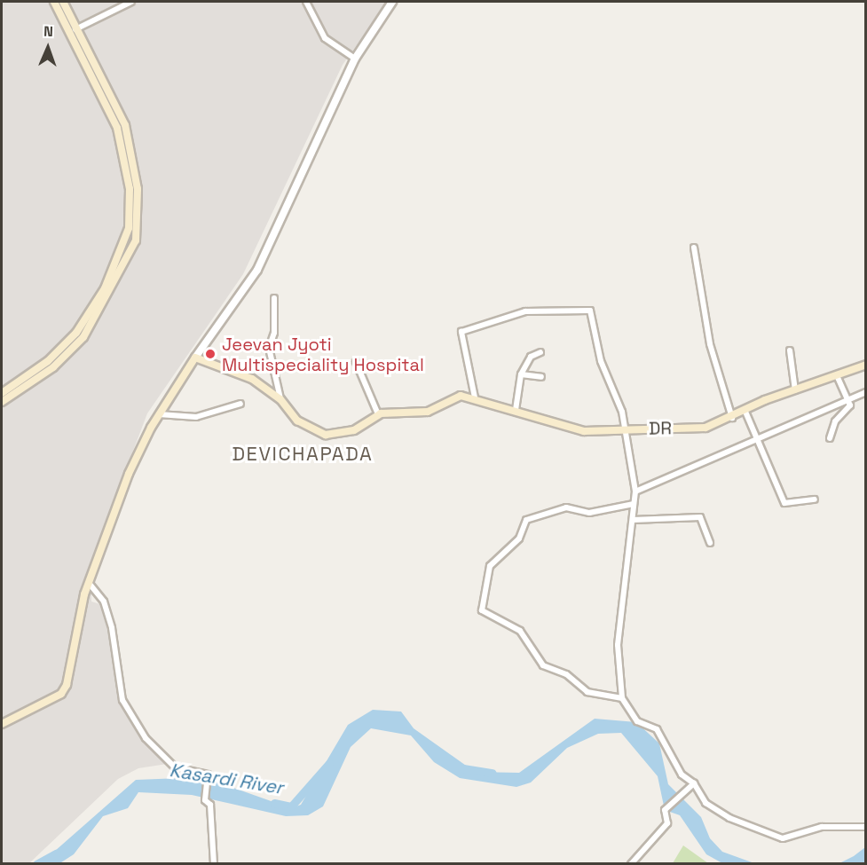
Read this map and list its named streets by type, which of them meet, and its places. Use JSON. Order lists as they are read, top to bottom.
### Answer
{
  "streets": {
    "main road": ["DR"]
  },
  "districts": ["DEVICHAPADA"],
  "water": ["Kasardi River"],
  "places": ["Jeevan Jyoti Multispeciality Hospital"],
  "north": "top"
}
